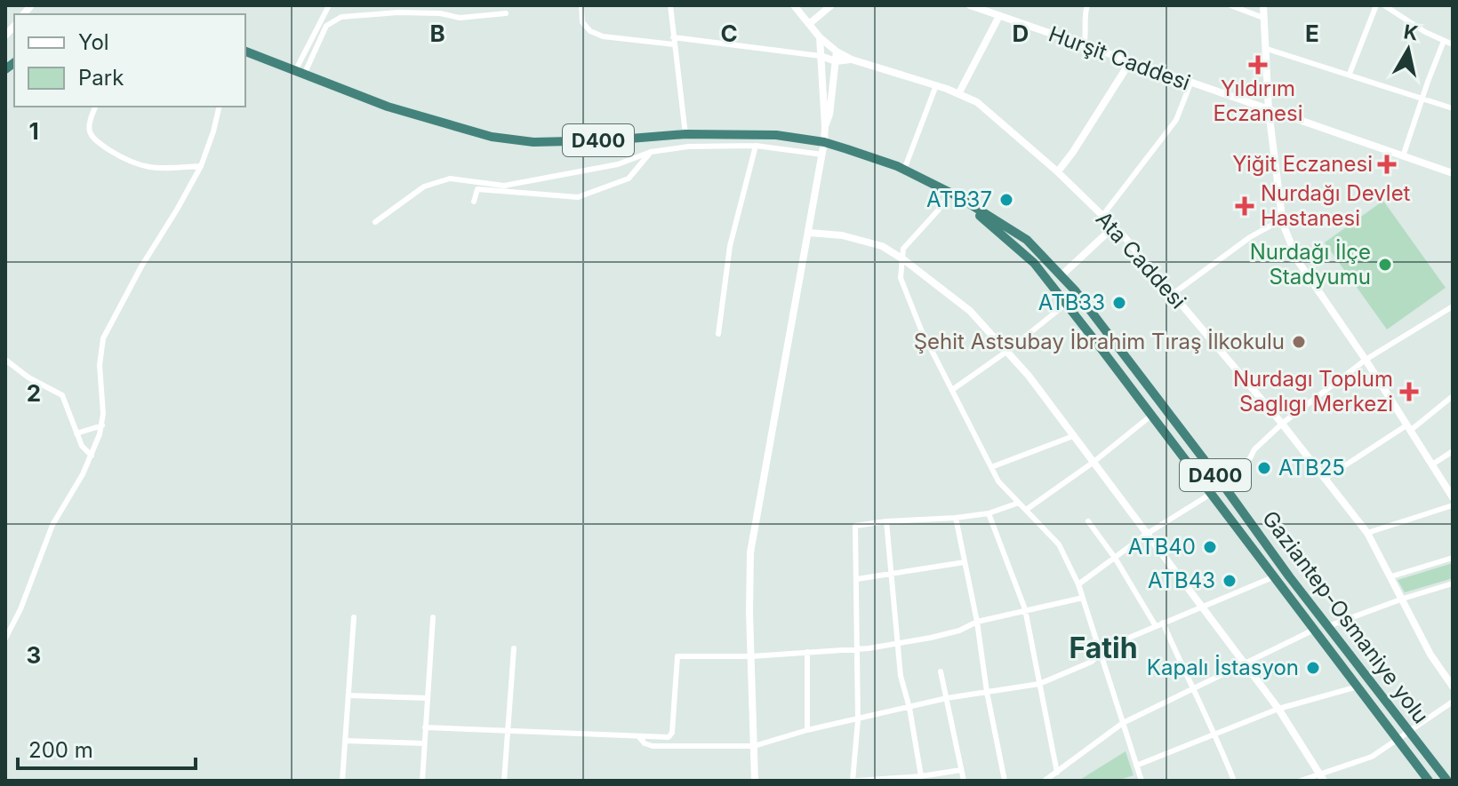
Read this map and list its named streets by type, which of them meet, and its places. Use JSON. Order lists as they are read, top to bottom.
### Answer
{
  "streets": {
    "highway": ["D400", "Gaziantep-Osmaniye yolu"],
    "street": ["Hurşit Caddesi", "Ata Caddesi"]
  },
  "districts": ["Fatih"],
  "places": {
    "health": [
      "Yıldırım Eczanesi",
      "Yiğit Eczanesi",
      "Nurdağı Devlet Hastanesi",
      "Nurdagı Toplum Saglıgı Merkezi"
    ],
    "other": [
      "ATB37",
      "Nurdağı İlçe Stadyumu",
      "ATB33",
      "Şehit Astsubay İbrahim Tıraş İlkokulu",
      "ATB25",
      "ATB40",
      "ATB43",
      "Kapalı İstasyon"
    ]
  },
  "legend": ["Yol", "Park"],
  "scale_bar": "200 m",
  "north": "top",
  "grid": {
    "columns": [
      "B",
      "C",
      "D",
      "E"
    ],
    "rows": ["1", "2", "3"]
  }
}
